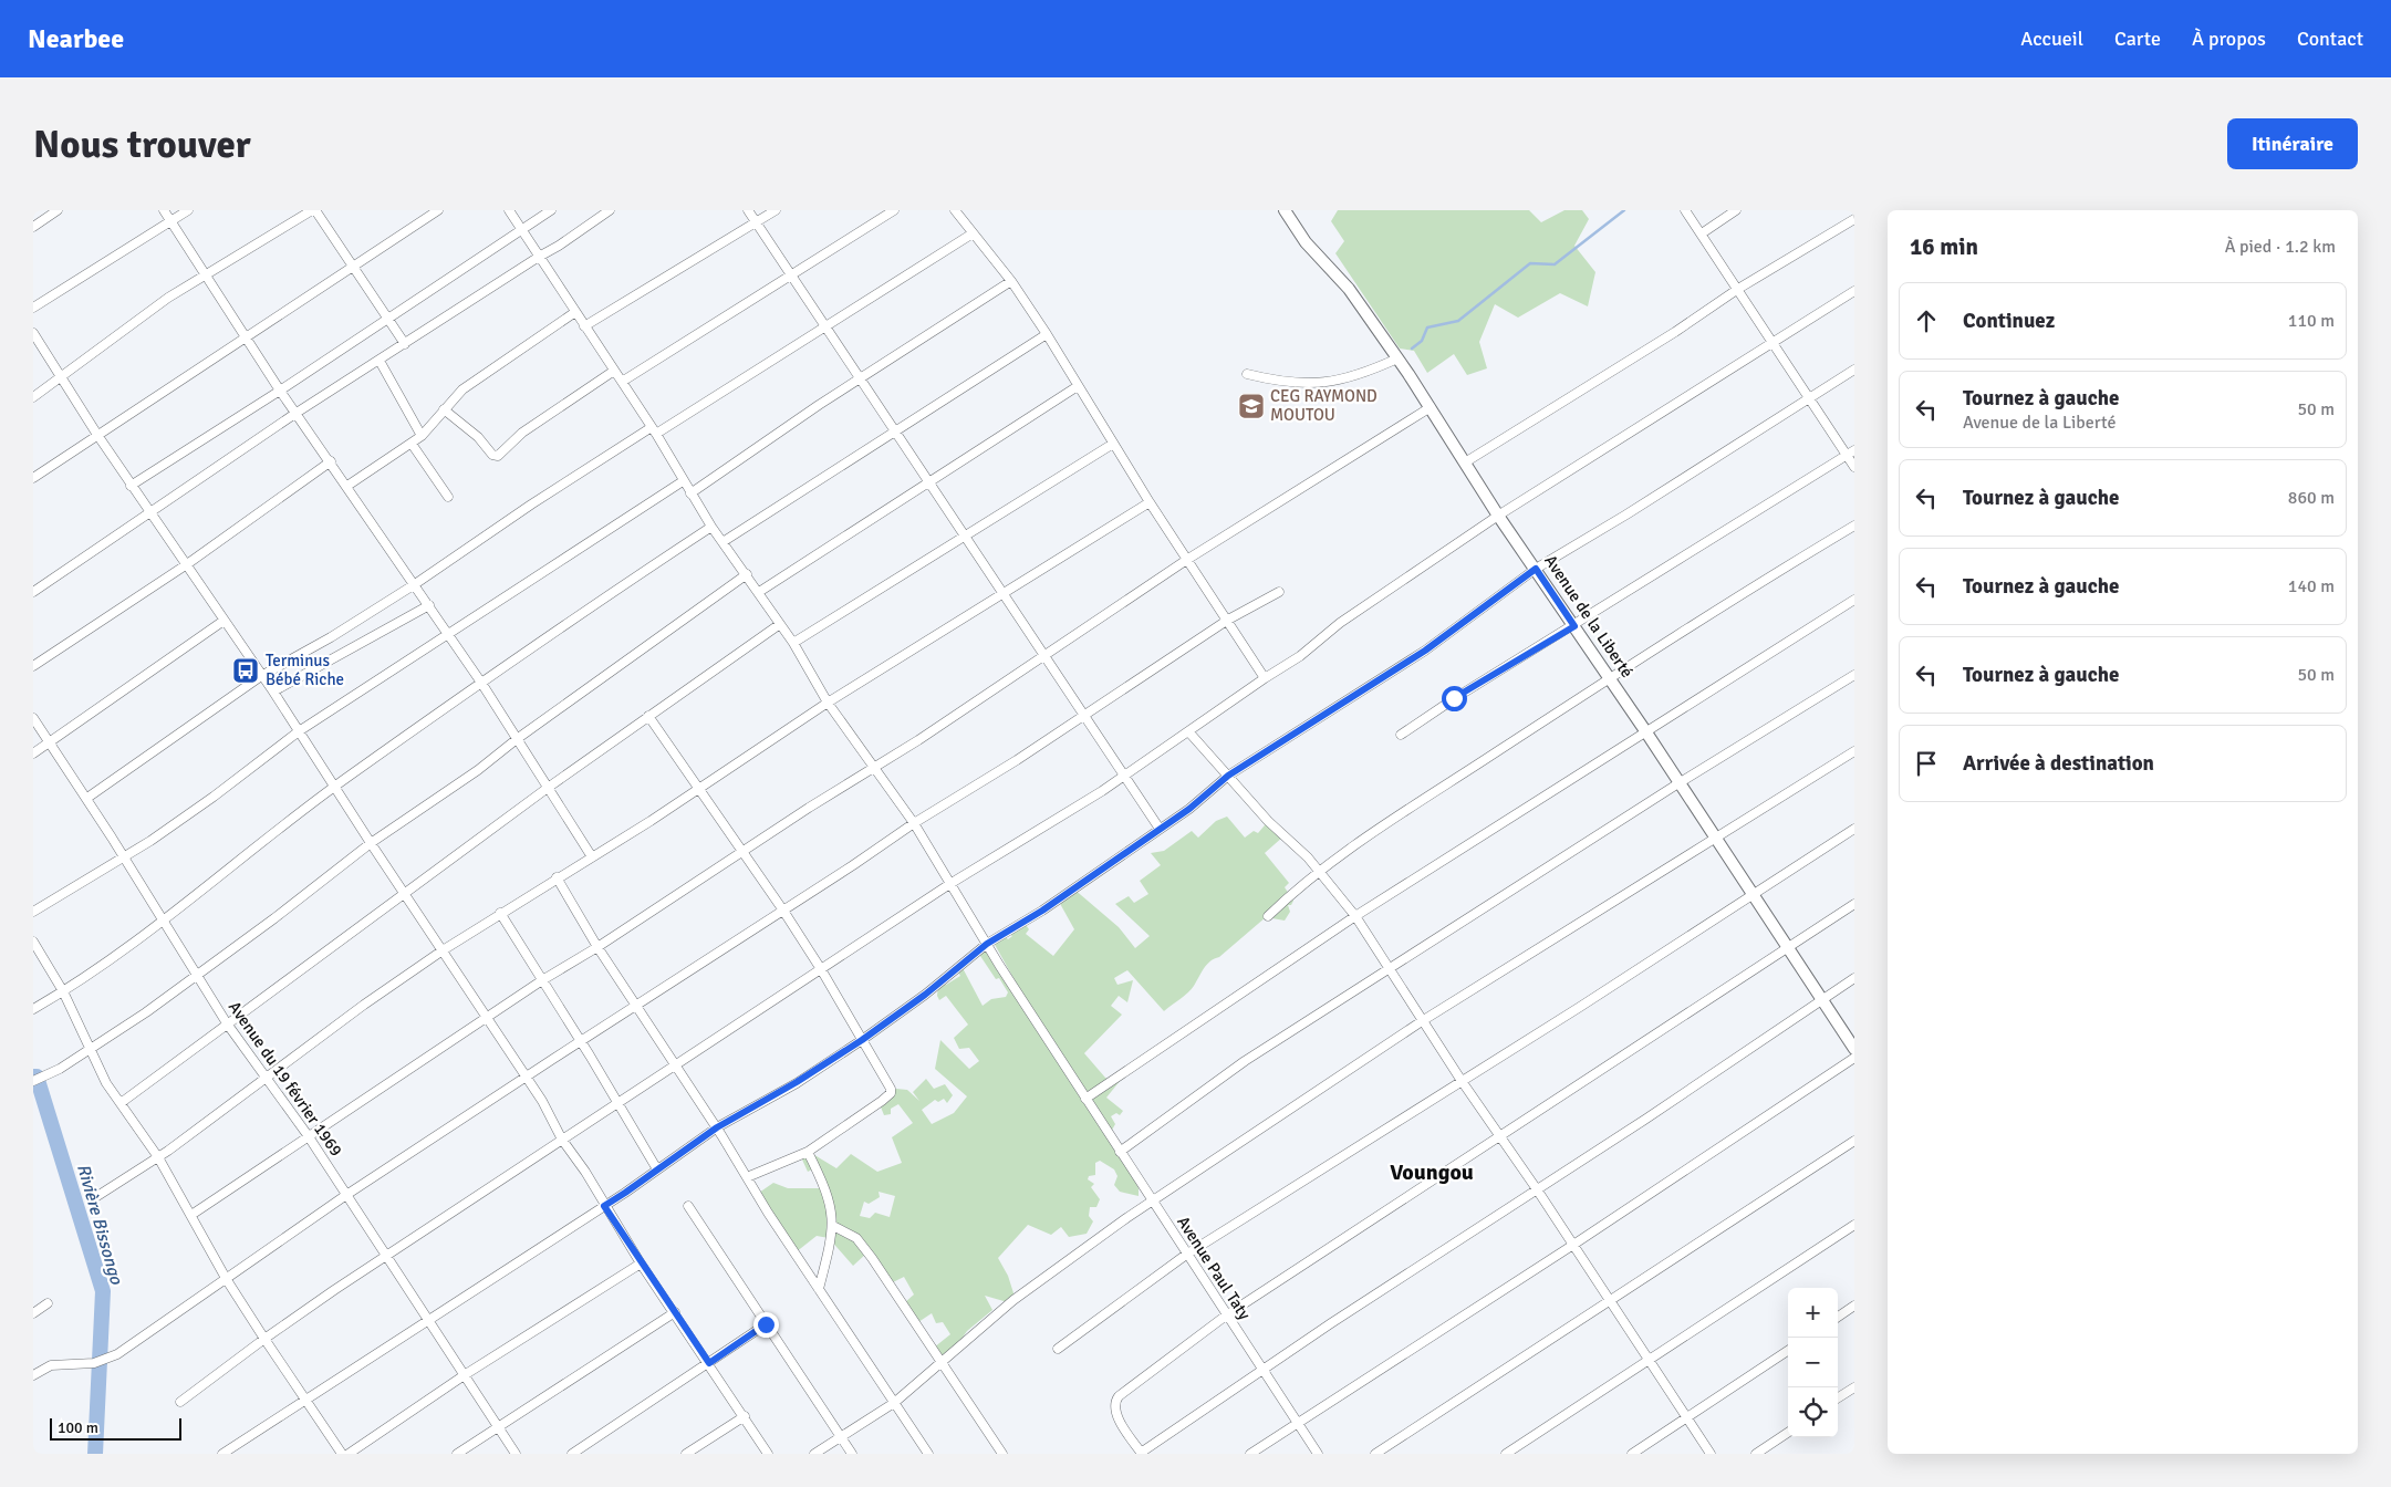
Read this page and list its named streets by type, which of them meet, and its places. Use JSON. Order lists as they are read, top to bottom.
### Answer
{
  "streets": {
    "street": ["Avenue de la Liberté", "Avenue du 19 février 1969", "Avenue Paul Taty"]
  },
  "districts": ["Voungou"],
  "water": ["Rivière Bissongo"],
  "places": {
    "school or university": ["CEG RAYMOND MOUTOU"],
    "bus stop": ["Terminus Bébé Riche"]
  },
  "scale_bar": "100 m",
  "page": {
    "header": "Nearbee",
    "nav": [
      "Accueil",
      "Carte",
      "À propos",
      "Contact"
    ],
    "buttons": "Itinéraire",
    "title": "Nous trouver",
    "heading": ["16 min", "À pied · 1.2 km"],
    "list": [
      ["Continuez", "110 m"],
      ["Tournez à gauche", "Avenue de la Liberté", "50 m"],
      ["Tournez à gauche", "860 m"],
      ["Tournez à gauche", "140 m"],
      ["Tournez à gauche", "50 m"],
      "Arrivée à destination"
    ],
    "map_buttons": ["+", "−"],
    "scale": "100 m"
  }
}
